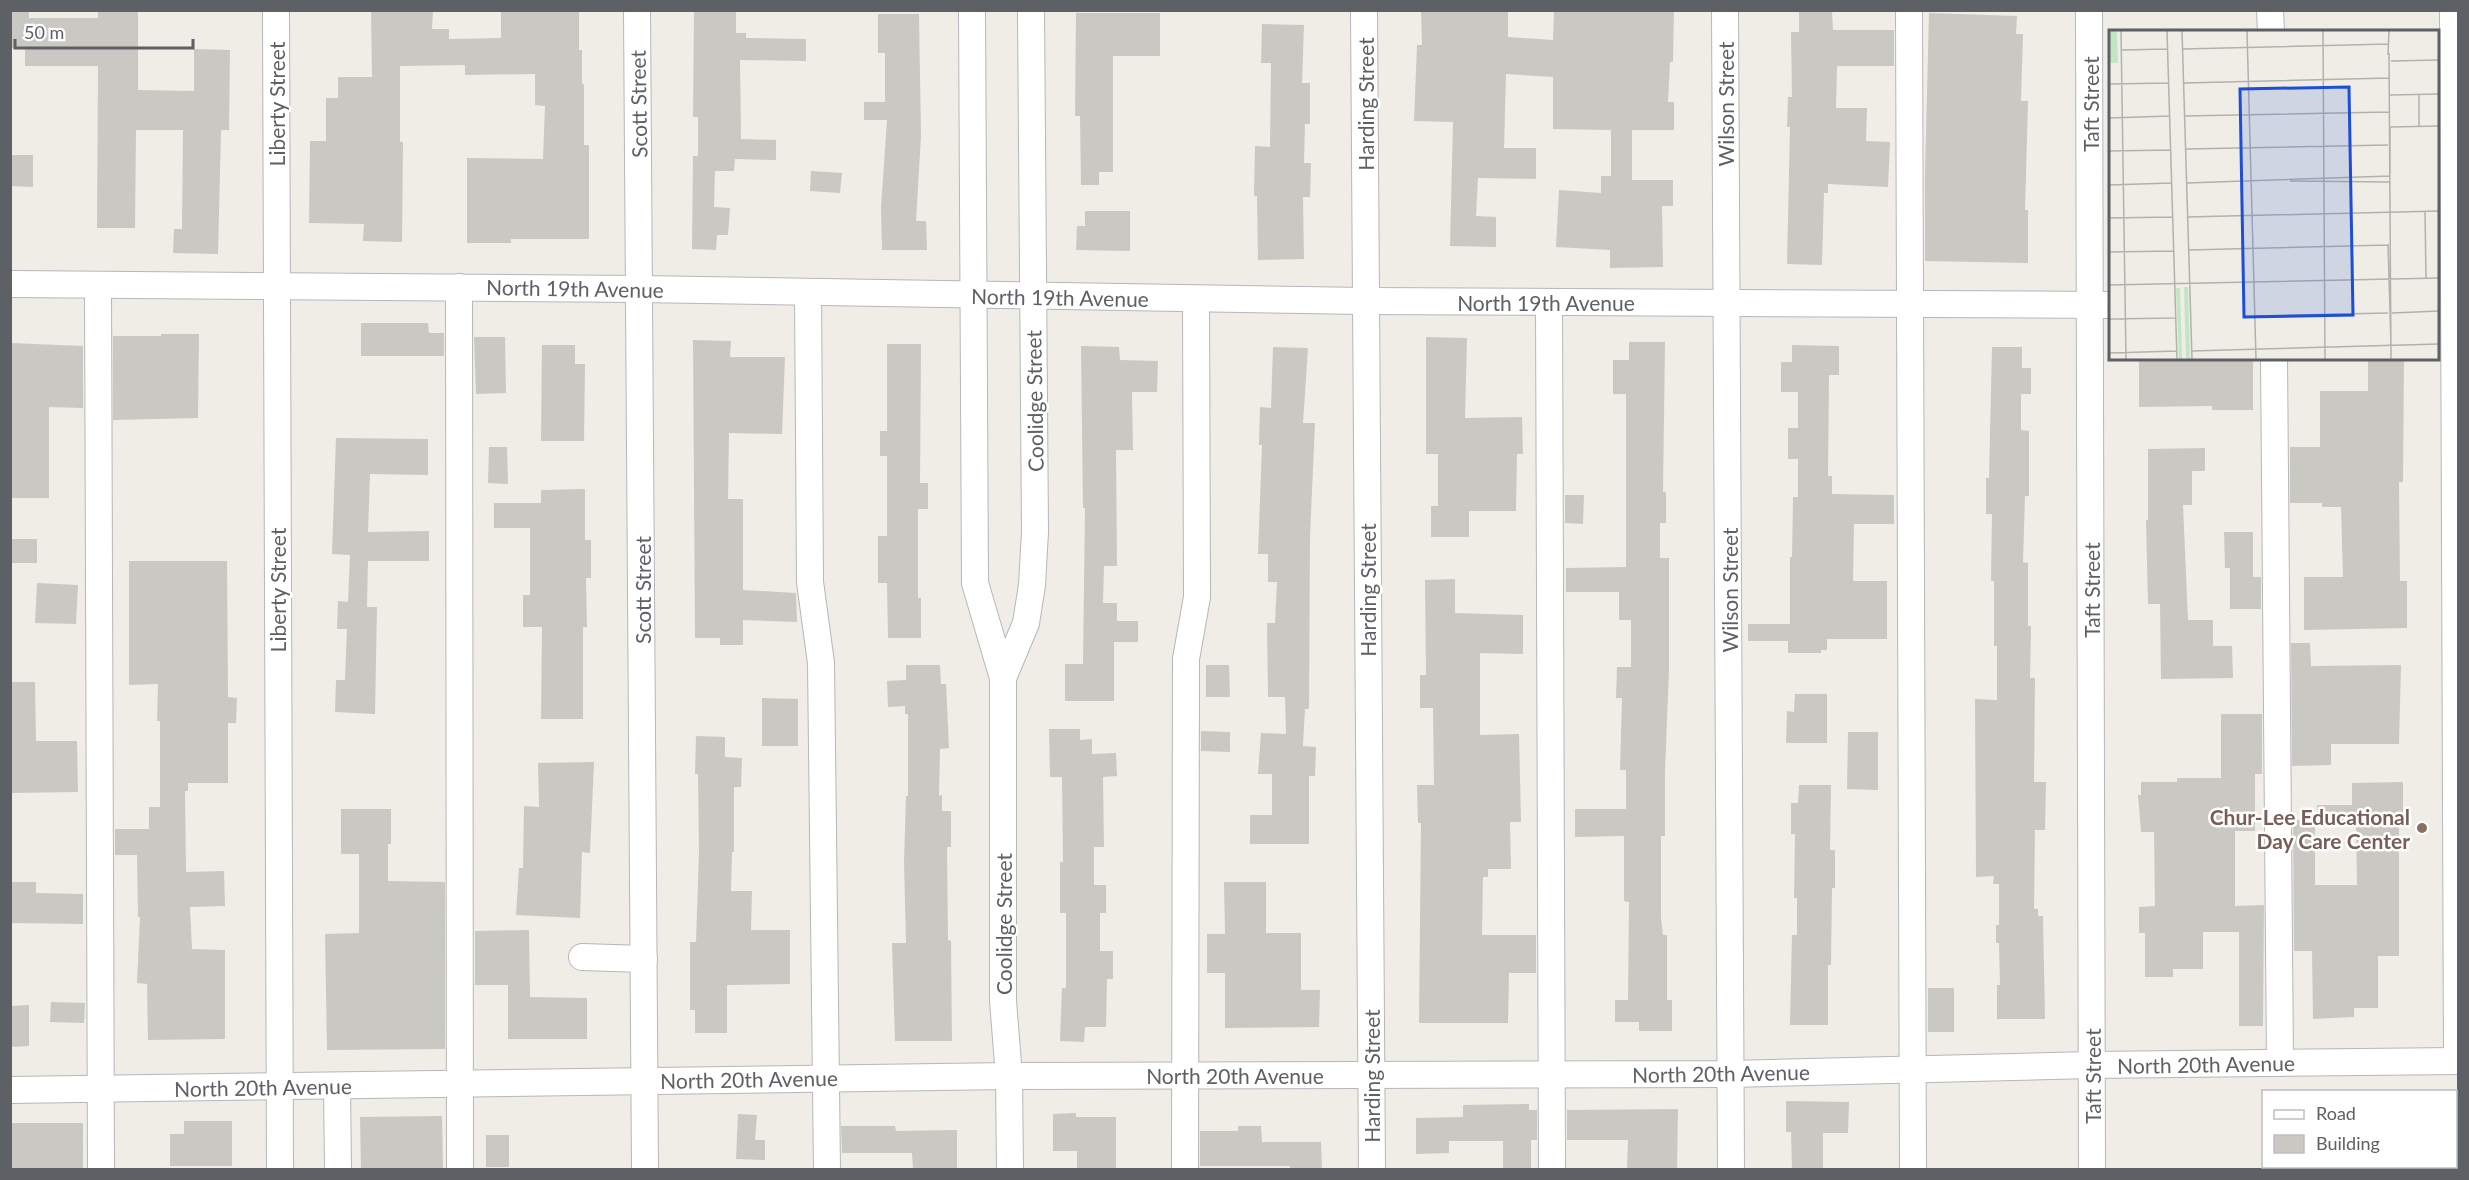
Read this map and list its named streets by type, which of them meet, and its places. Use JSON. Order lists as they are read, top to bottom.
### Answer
{
  "streets": {
    "street": [
      "Liberty Street",
      "Scott Street",
      "Harding Street",
      "Wilson Street",
      "Taft Street",
      "North 19th Avenue",
      "Coolidge Street",
      "North 20th Avenue"
    ]
  },
  "crossings": [
    ["Liberty Street", "North 19th Avenue"],
    ["Liberty Street", "North 20th Avenue"],
    ["Scott Street", "North 19th Avenue"],
    ["Scott Street", "North 20th Avenue"],
    ["Harding Street", "North 19th Avenue"],
    ["Harding Street", "North 20th Avenue"],
    ["Wilson Street", "North 19th Avenue"],
    ["Wilson Street", "North 20th Avenue"],
    ["Taft Street", "North 19th Avenue"],
    ["Taft Street", "North 20th Avenue"],
    ["North 19th Avenue", "Coolidge Street"],
    ["Coolidge Street", "North 20th Avenue"]
  ],
  "places": ["Chur-Lee Educational Day Care Center"],
  "legend": ["Road", "Building"],
  "scale_bar": "50 m"
}
